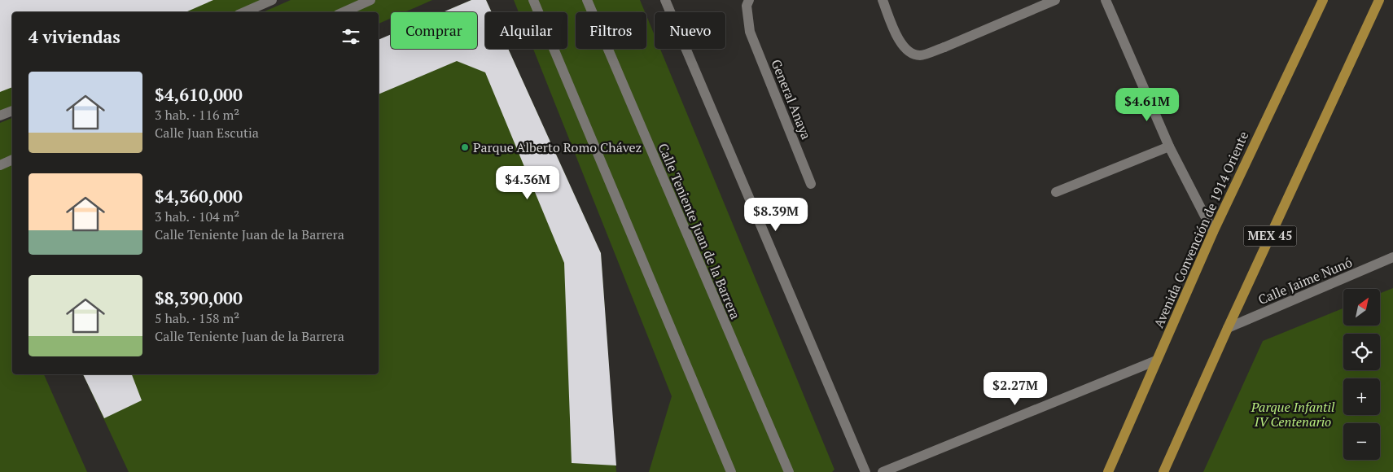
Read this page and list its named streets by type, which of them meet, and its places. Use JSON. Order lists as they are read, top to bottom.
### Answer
{
  "streets": {
    "main road": ["Avenida Convención de 1914 Oriente", "MEX 45"],
    "street": ["General Anaya", "Calle Teniente Juan de la Barrera", "Calle Jaime Nunó"]
  },
  "crossings": [
    ["MEX 45", "Calle Jaime Nunó"]
  ],
  "parks": ["Parque Infantil IV Centenario"],
  "places": ["Parque Alberto Romo Chávez"],
  "north": "top right",
  "page": {
    "chip": [
      "Comprar",
      "Alquilar",
      "Filtros",
      "Nuevo"
    ],
    "heading": "4 viviendas",
    "list": [
      {
        "name": "$4,610,000",
        "note": "3 hab. · 116 m² · Calle Juan Escutia"
      },
      {
        "name": "$4,360,000",
        "note": "3 hab. · 104 m² · Calle Teniente Juan de la Barrera"
      },
      {
        "name": "$8,390,000",
        "note": "5 hab. · 158 m² · Calle Teniente Juan de la Barrera"
      }
    ],
    "price": [
      "$4.61M",
      "$4.36M",
      "$8.39M",
      "$2.27M"
    ],
    "map_buttons": ["+", "−"]
  }
}
